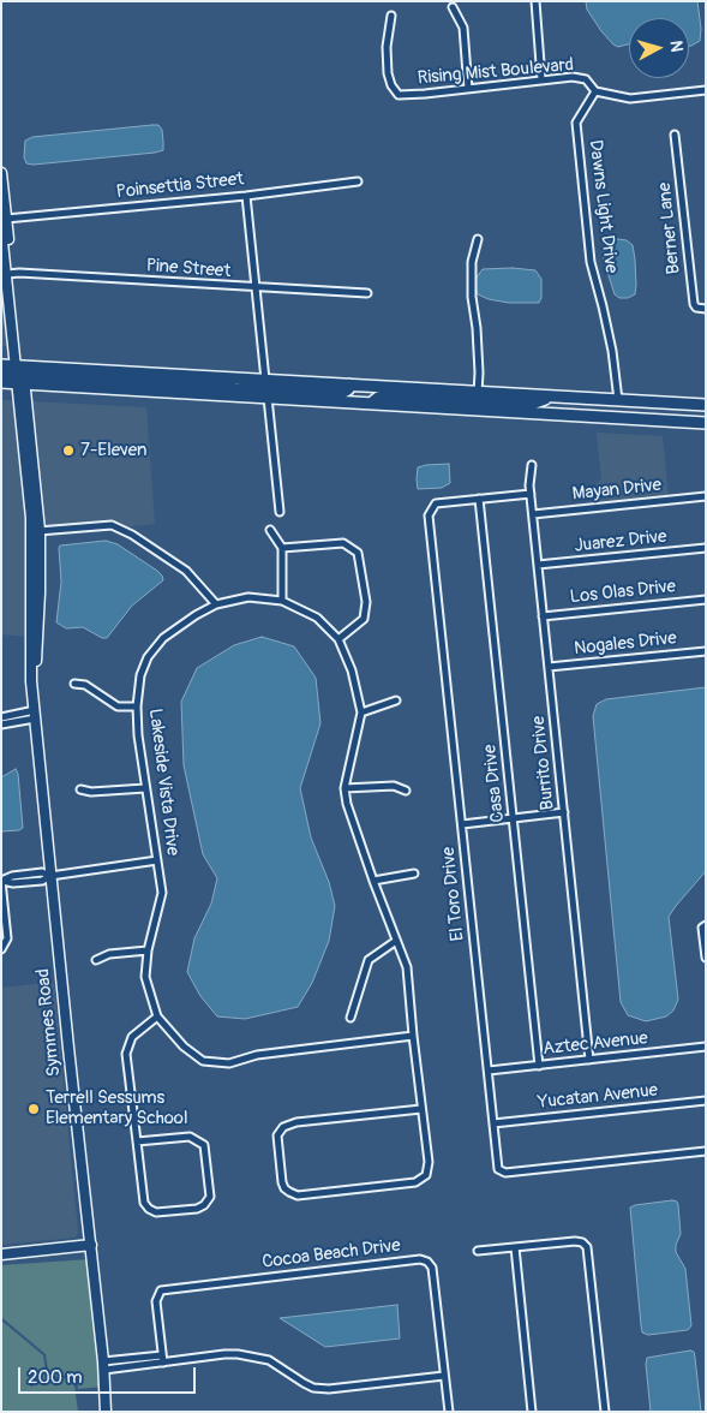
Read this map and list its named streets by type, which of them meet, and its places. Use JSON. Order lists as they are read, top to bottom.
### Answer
{
  "streets": {
    "street": [
      "Rising Mist Boulevard",
      "Poinsettia Street",
      "Dawns Light Drive",
      "Berner Lane",
      "Pine Street",
      "Mayan Drive",
      "Juarez Drive",
      "Los Olas Drive",
      "Nogales Drive",
      "Burrito Drive",
      "Lakeside Vista Drive",
      "Casa Drive",
      "El Toro Drive",
      "Symmes Road",
      "Aztec Avenue",
      "Yucatan Avenue",
      "Cocoa Beach Drive"
    ]
  },
  "crossings": [
    ["Rising Mist Boulevard", "Dawns Light Drive"],
    ["Poinsettia Street", "Symmes Road"],
    ["Pine Street", "Symmes Road"],
    ["Mayan Drive", "Burrito Drive"],
    ["Juarez Drive", "Burrito Drive"],
    ["Los Olas Drive", "Burrito Drive"],
    ["Nogales Drive", "Burrito Drive"],
    ["Burrito Drive", "El Toro Drive"],
    ["Burrito Drive", "Aztec Avenue"],
    ["Casa Drive", "El Toro Drive"],
    ["Casa Drive", "Aztec Avenue"],
    ["El Toro Drive", "Aztec Avenue"],
    ["El Toro Drive", "Yucatan Avenue"]
  ],
  "places": ["7-Eleven", "Terrell Sessums Elementary School"],
  "scale_bar": "200 m",
  "north": "right"
}
